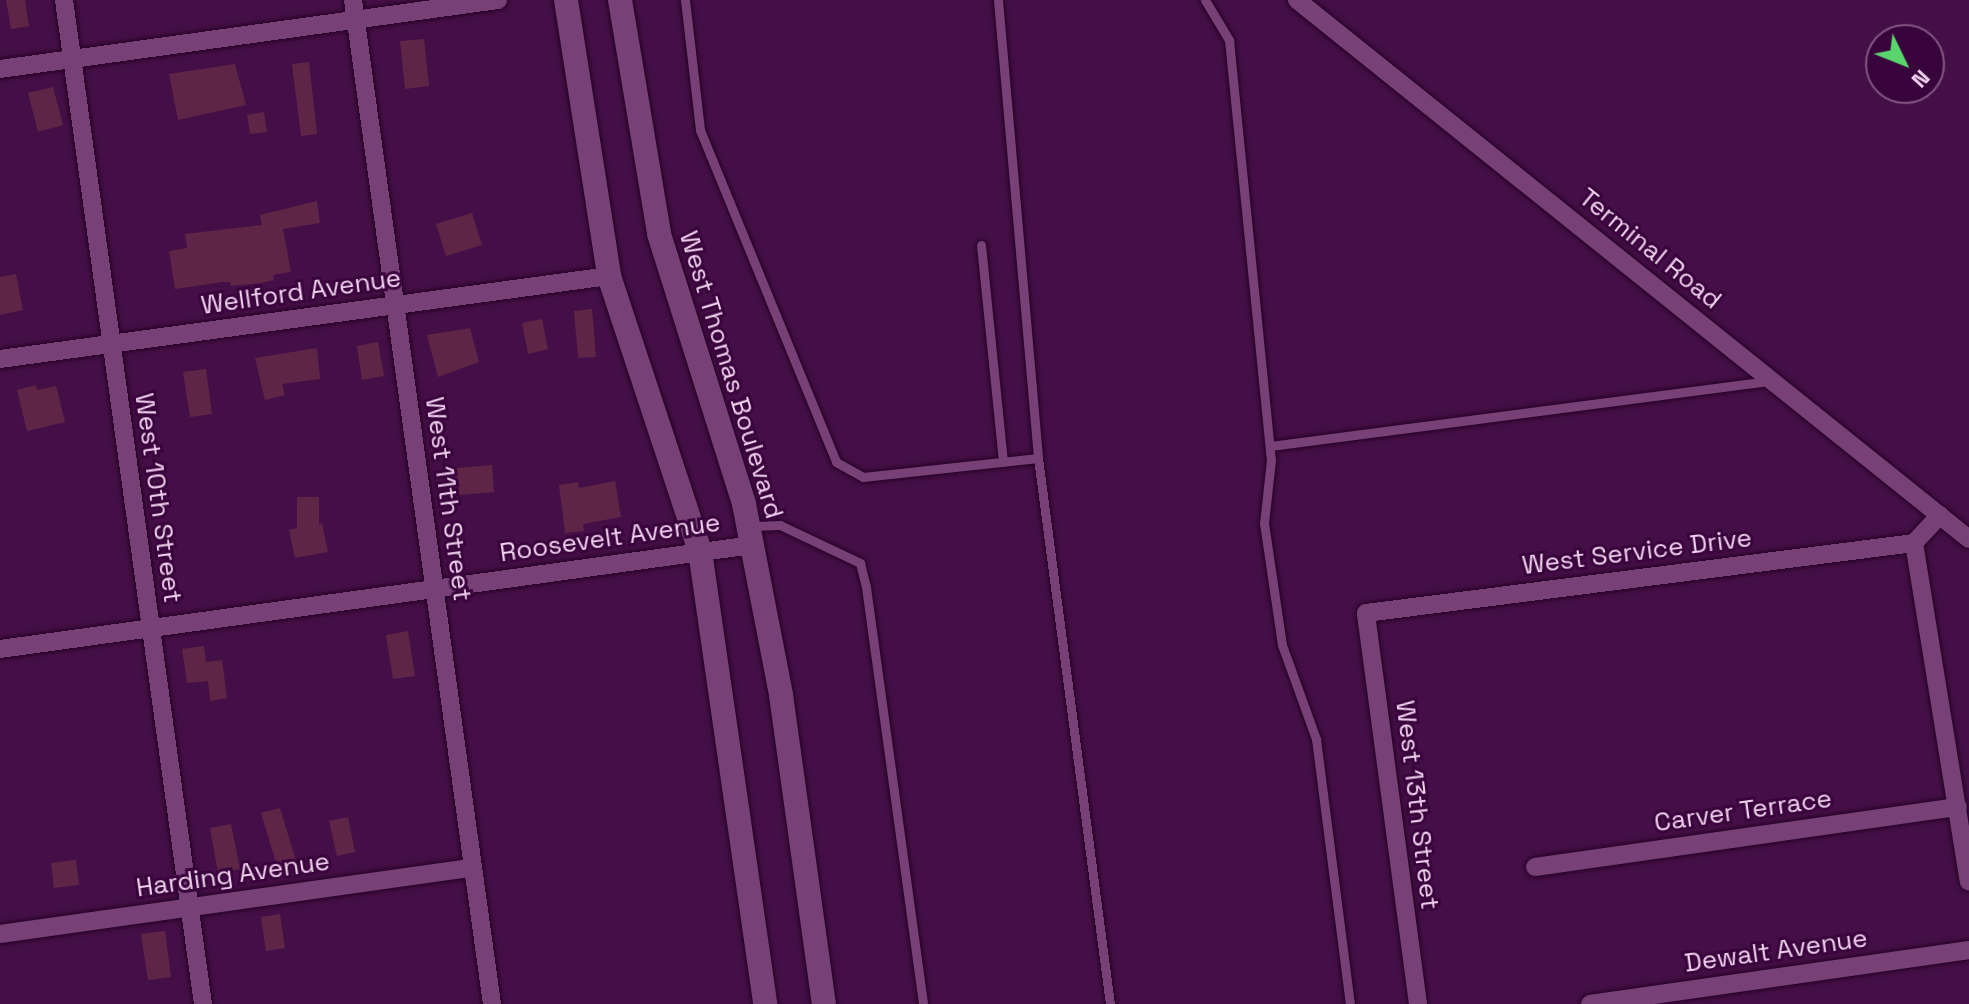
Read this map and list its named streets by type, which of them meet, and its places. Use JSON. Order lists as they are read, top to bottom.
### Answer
{
  "streets": {
    "street": [
      "Terminal Road",
      "Wellford Avenue",
      "West Thomas Boulevard",
      "West 10th Street",
      "West 11th Street",
      "Roosevelt Avenue",
      "West Service Drive",
      "West 13th Street",
      "Carver Terrace",
      "Harding Avenue",
      "Dewalt Avenue"
    ]
  },
  "crossings": [
    ["Wellford Avenue", "West 10th Street"],
    ["Wellford Avenue", "West 11th Street"],
    ["West Thomas Boulevard", "Roosevelt Avenue"],
    ["West 10th Street", "Roosevelt Avenue"],
    ["West 10th Street", "Harding Avenue"],
    ["West 11th Street", "Roosevelt Avenue"],
    ["West 11th Street", "Harding Avenue"],
    ["West Service Drive", "West 13th Street"]
  ],
  "north": "bottom right"
}
